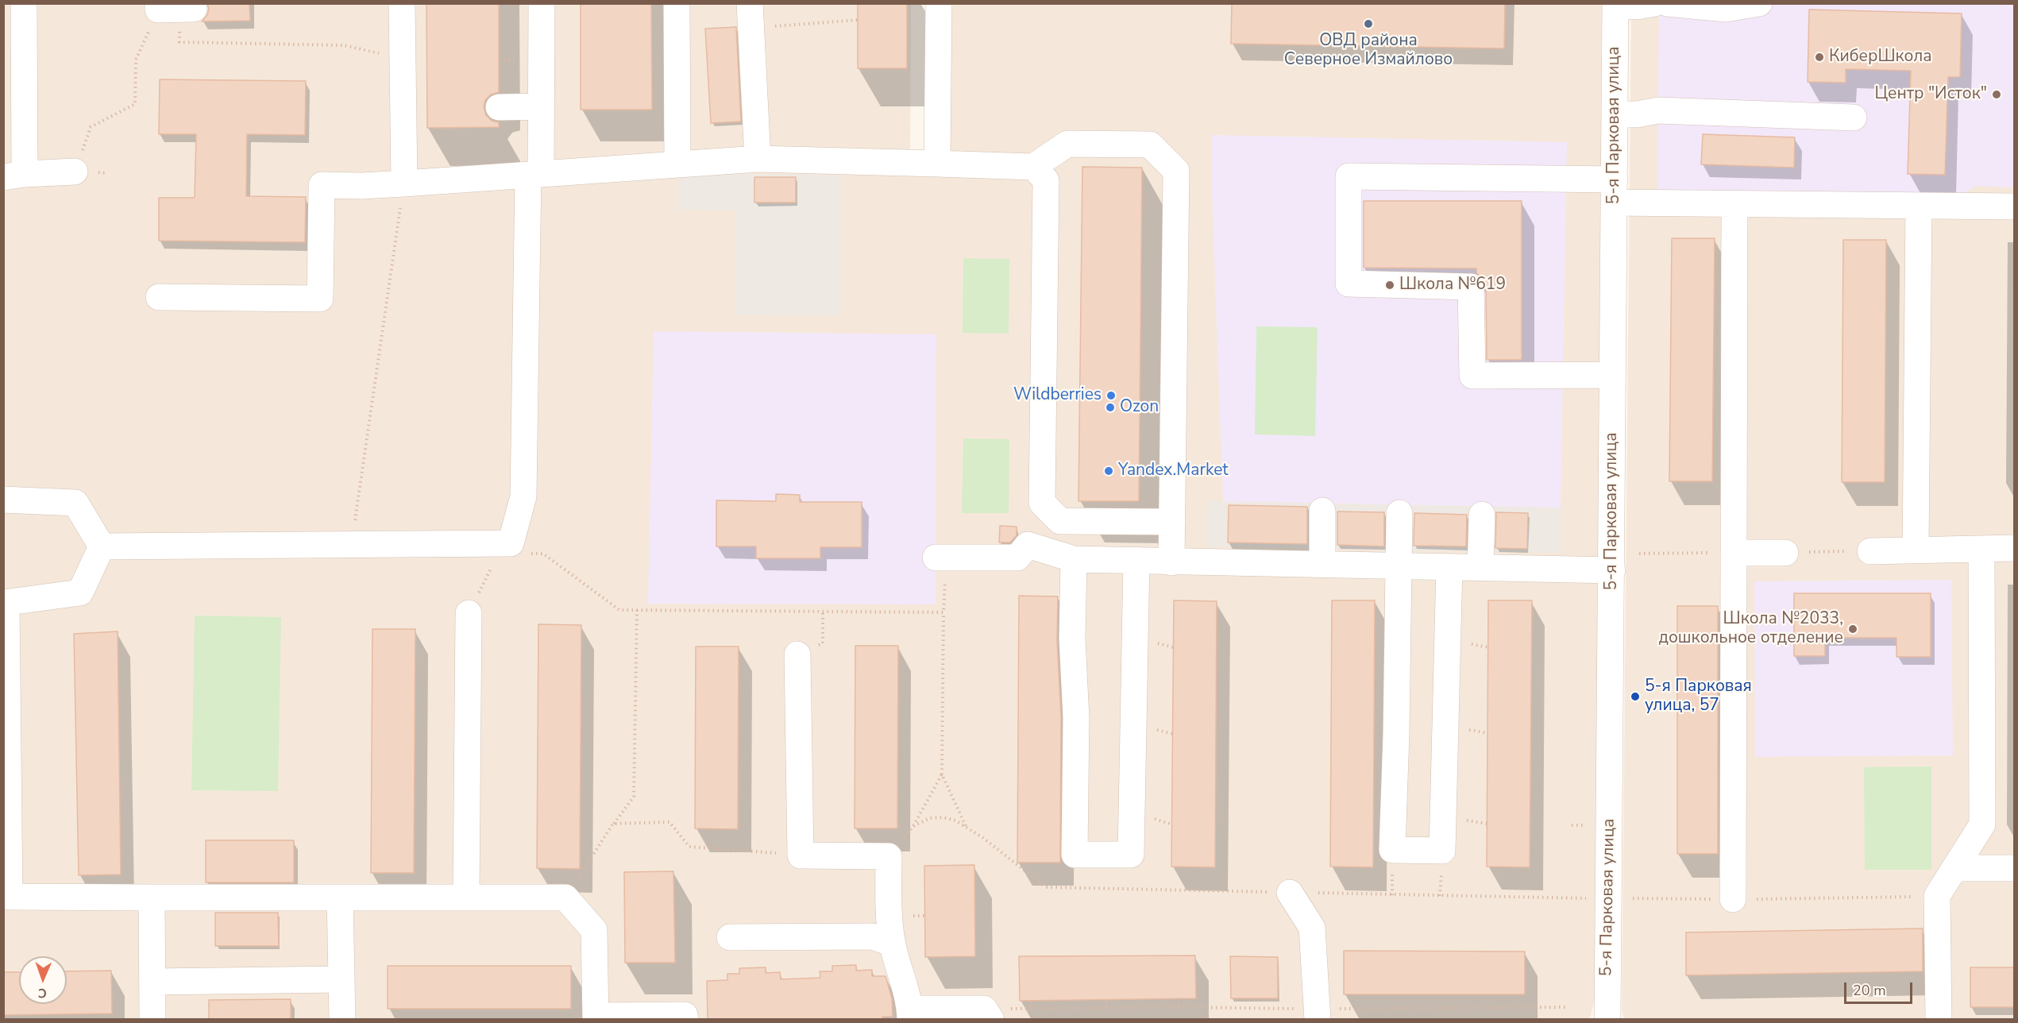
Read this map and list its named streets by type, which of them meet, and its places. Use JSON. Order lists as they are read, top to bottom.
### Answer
{
  "streets": {
    "street": ["5-я Парковая улица"]
  },
  "places": [
    "ОВД района Северное Измайлово",
    "КиберШкола",
    "Центр \"Исток\"",
    "Школа №619",
    "Wildberries",
    "Ozon",
    "Yandex.Market",
    "Школа №2033, дошкольное отделение",
    "5-я Парковая улица, 57"
  ],
  "scale_bar": "20 m",
  "north": "bottom"
}
